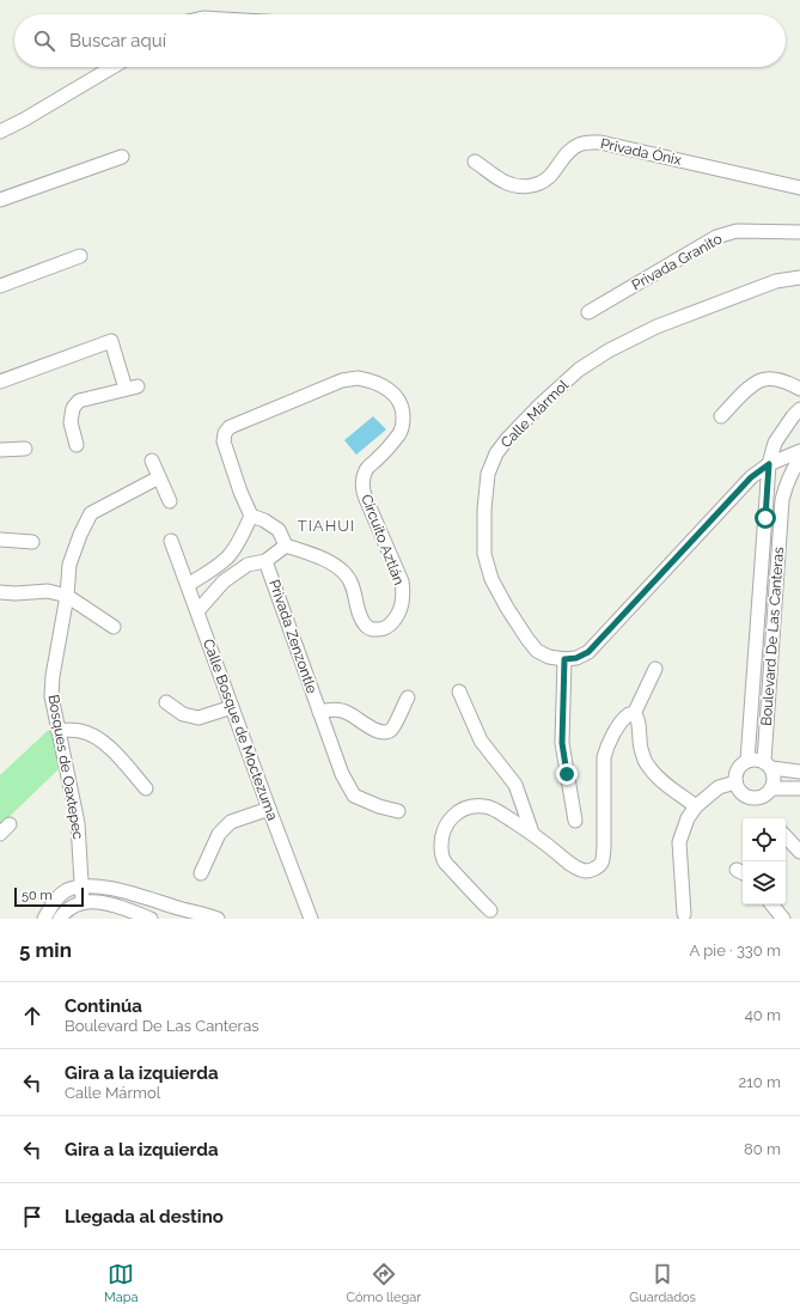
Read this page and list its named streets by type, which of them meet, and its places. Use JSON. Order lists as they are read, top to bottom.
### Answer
{
  "streets": {
    "street": [
      "Privada Ónix",
      "Privada Granito",
      "Calle Mármol",
      "Circuito Aztlán",
      "Privada Zenzontle",
      "Boulevard De Las Canteras",
      "Calle Bosque de Moctezuma",
      "Bosques de Oaxtepec"
    ]
  },
  "districts": ["TIAHUI"],
  "scale_bar": "50 m",
  "page": {
    "search": "Buscar aquí",
    "scale": "50 m",
    "heading": ["5 min", "A pie · 330 m"],
    "list": [
      ["Continúa", "Boulevard De Las Canteras", "40 m"],
      ["Gira a la izquierda", "Calle Mármol", "210 m"],
      ["Gira a la izquierda", "80 m"],
      "Llegada al destino"
    ],
    "nav": ["Mapa", "Cómo llegar", "Guardados"]
  }
}
